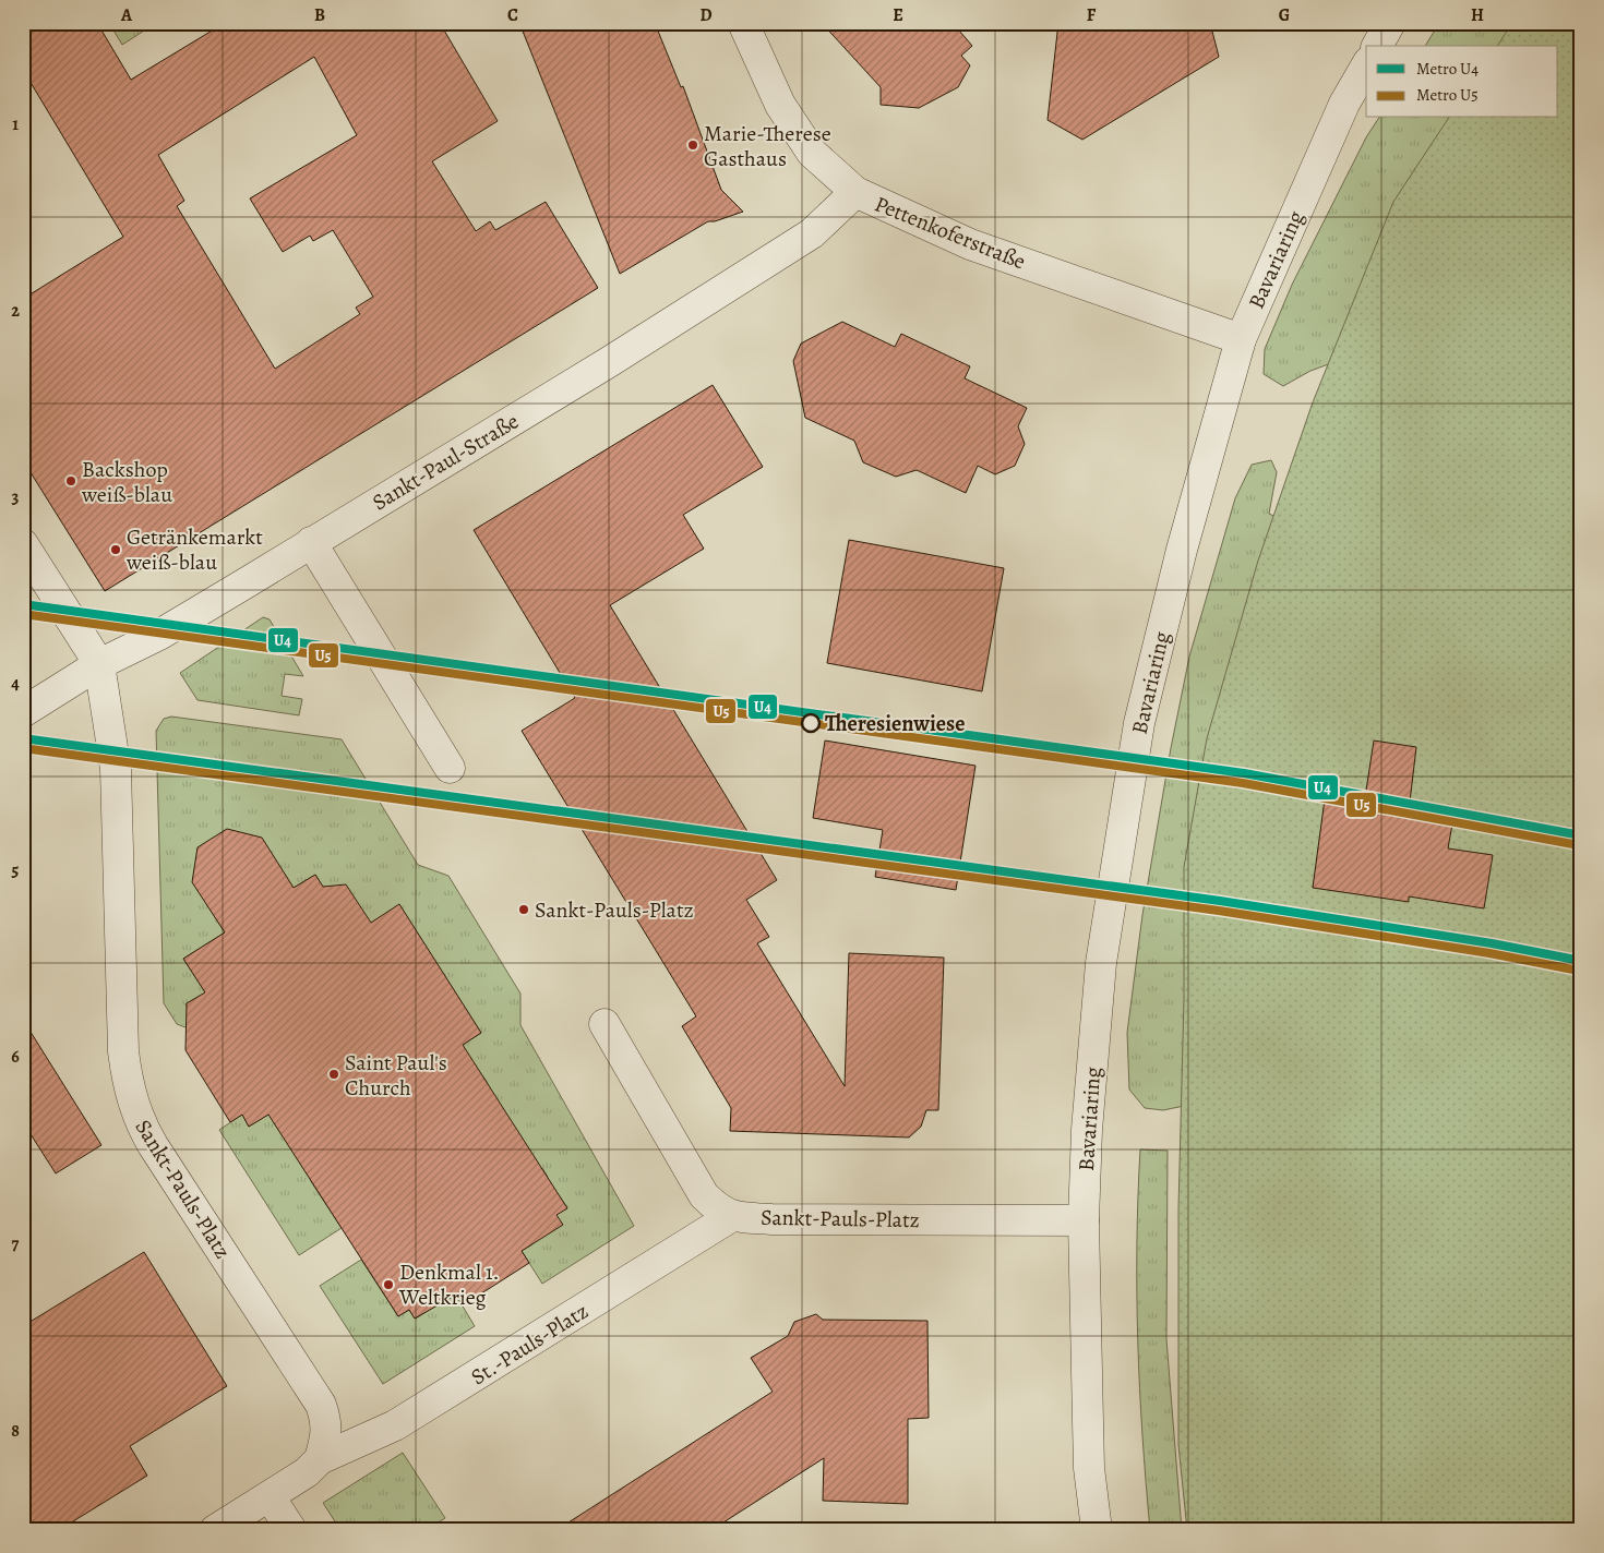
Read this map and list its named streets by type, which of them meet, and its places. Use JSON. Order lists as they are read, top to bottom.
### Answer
{
  "streets": {
    "street": [
      "Pettenkoferstraße",
      "Bavariaring",
      "Sankt-Paul-Straße",
      "Sankt-Pauls-Platz",
      "St.-Pauls-Platz"
    ]
  },
  "crossings": [
    ["Pettenkoferstraße", "Bavariaring"],
    ["Pettenkoferstraße", "Sankt-Paul-Straße"],
    ["Bavariaring", "Sankt-Pauls-Platz"],
    ["Sankt-Paul-Straße", "Sankt-Pauls-Platz"],
    ["Sankt-Pauls-Platz", "St.-Pauls-Platz"]
  ],
  "places": [
    "Marie-Therese Gasthaus",
    "Backshop weiß-blau",
    "Getränkemarkt weiß-blau",
    "Theresienwiese",
    "Sankt-Pauls-Platz",
    "Saint Paul's Church",
    "Denkmal 1. Weltkrieg"
  ],
  "lines": ["metro line U4", "metro line U5"],
  "legend": ["Metro U4", "Metro U5"],
  "grid": {
    "columns": [
      "A",
      "B",
      "C",
      "D",
      "E",
      "F",
      "G",
      "H"
    ],
    "rows": [
      "1",
      "2",
      "3",
      "4",
      "5",
      "6",
      "7",
      "8"
    ]
  }
}
